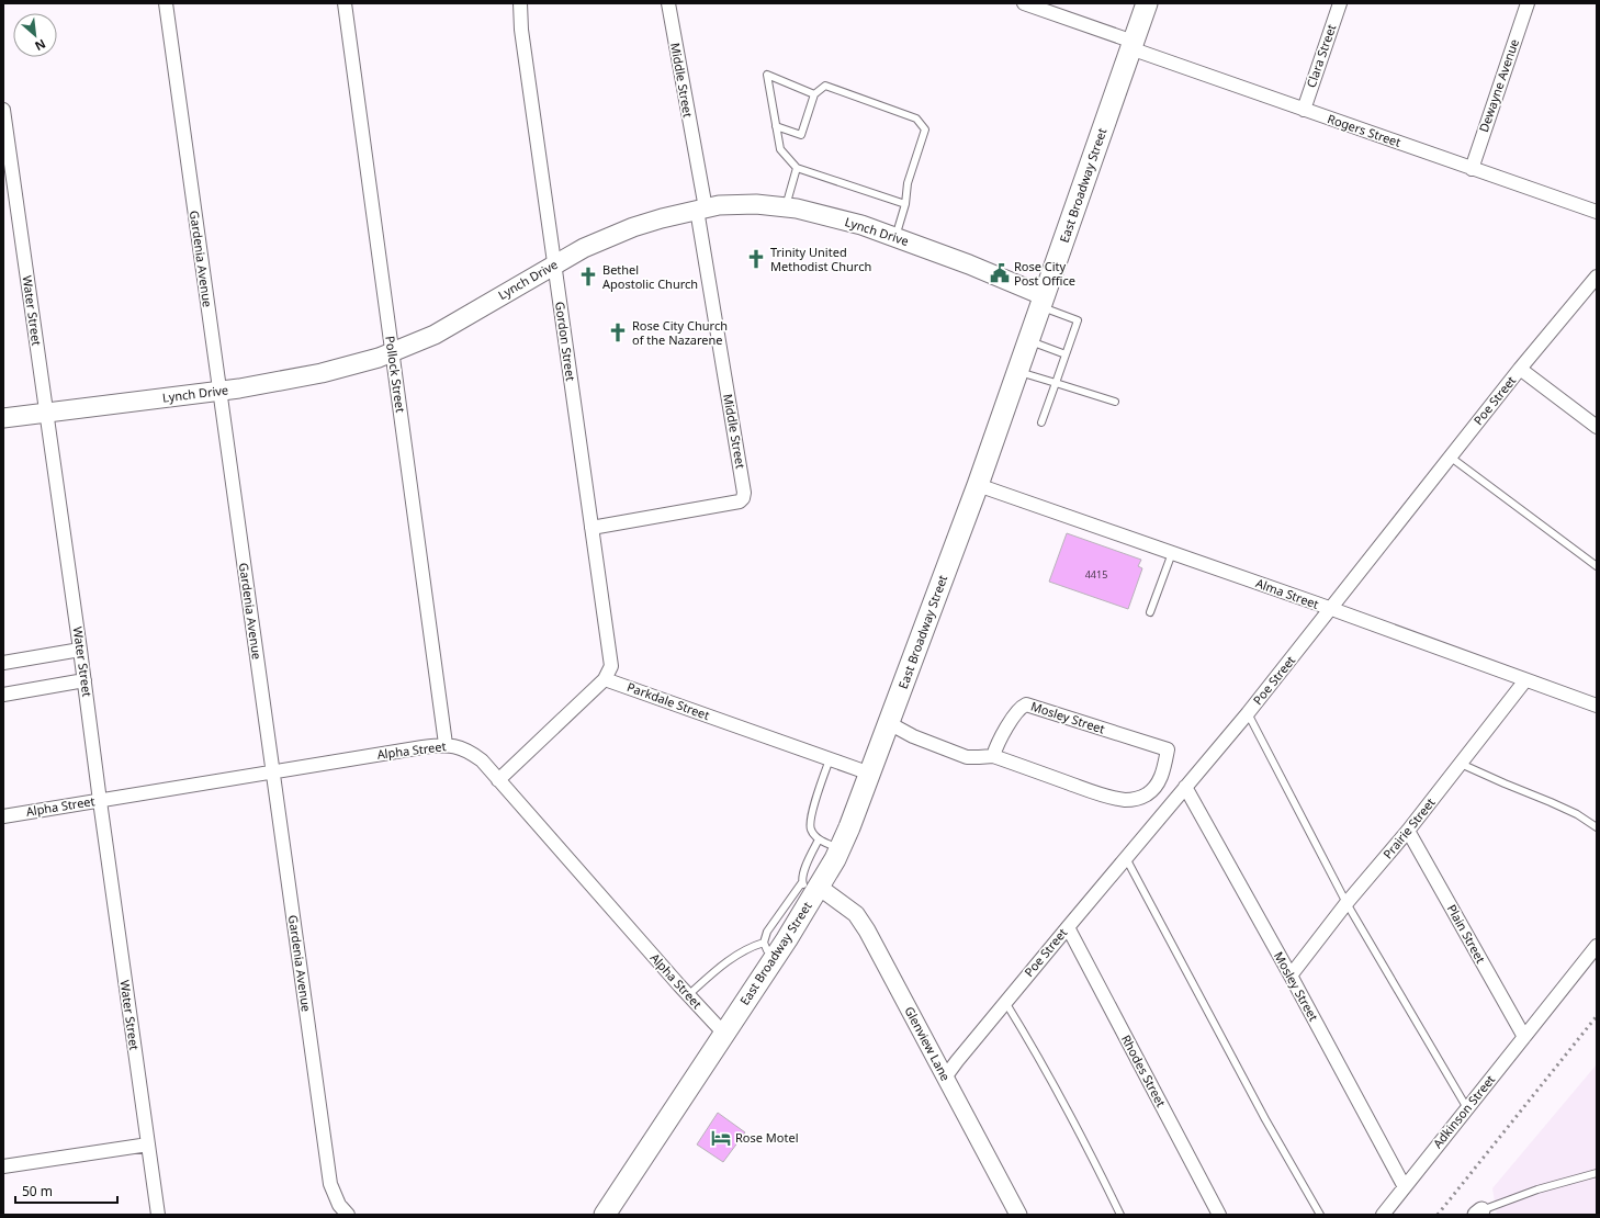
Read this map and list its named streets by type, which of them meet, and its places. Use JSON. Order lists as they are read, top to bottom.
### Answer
{
  "streets": {
    "main road": ["East Broadway Street", "Lynch Drive"],
    "street": [
      "Clara Street",
      "Middle Street",
      "Dewayne Avenue",
      "Rogers Street",
      "Gardenia Avenue",
      "Water Street",
      "Gordon Street",
      "Pollock Street",
      "Poe Street",
      "Alma Street",
      "Parkdale Street",
      "Mosley Street",
      "Alpha Street",
      "Prairie Street",
      "Plain Street",
      "Glenview Lane",
      "Rhodes Street",
      "Adkinson Street"
    ]
  },
  "crossings": [
    ["Clara Street", "Rogers Street"],
    ["Middle Street", "Lynch Drive"],
    ["Middle Street", "Gordon Street"],
    ["Dewayne Avenue", "Rogers Street"],
    ["Rogers Street", "East Broadway Street"],
    ["East Broadway Street", "Lynch Drive"],
    ["East Broadway Street", "Alma Street"],
    ["East Broadway Street", "Parkdale Street"],
    ["East Broadway Street", "Mosley Street"],
    ["East Broadway Street", "Alpha Street"],
    ["East Broadway Street", "Glenview Lane"],
    ["Lynch Drive", "Gardenia Avenue"],
    ["Lynch Drive", "Water Street"],
    ["Lynch Drive", "Gordon Street"],
    ["Lynch Drive", "Pollock Street"],
    ["Gardenia Avenue", "Alpha Street"],
    ["Water Street", "Alpha Street"],
    ["Gordon Street", "Parkdale Street"],
    ["Pollock Street", "Alpha Street"],
    ["Poe Street", "Alma Street"],
    ["Poe Street", "Mosley Street"],
    ["Poe Street", "Glenview Lane"],
    ["Poe Street", "Rhodes Street"],
    ["Alma Street", "Prairie Street"],
    ["Mosley Street", "Prairie Street"],
    ["Mosley Street", "Adkinson Street"],
    ["Prairie Street", "Plain Street"],
    ["Plain Street", "Adkinson Street"]
  ],
  "places": {
    "church": ["Trinity United Methodist Church", "Bethel Apostolic Church", "Rose City Church of the Nazarene"],
    "public building": ["Rose City Post Office"],
    "hotel": ["Rose Motel"]
  },
  "house_numbers": ["4415"],
  "scale_bar": "50 m",
  "north": "bottom right"
}
